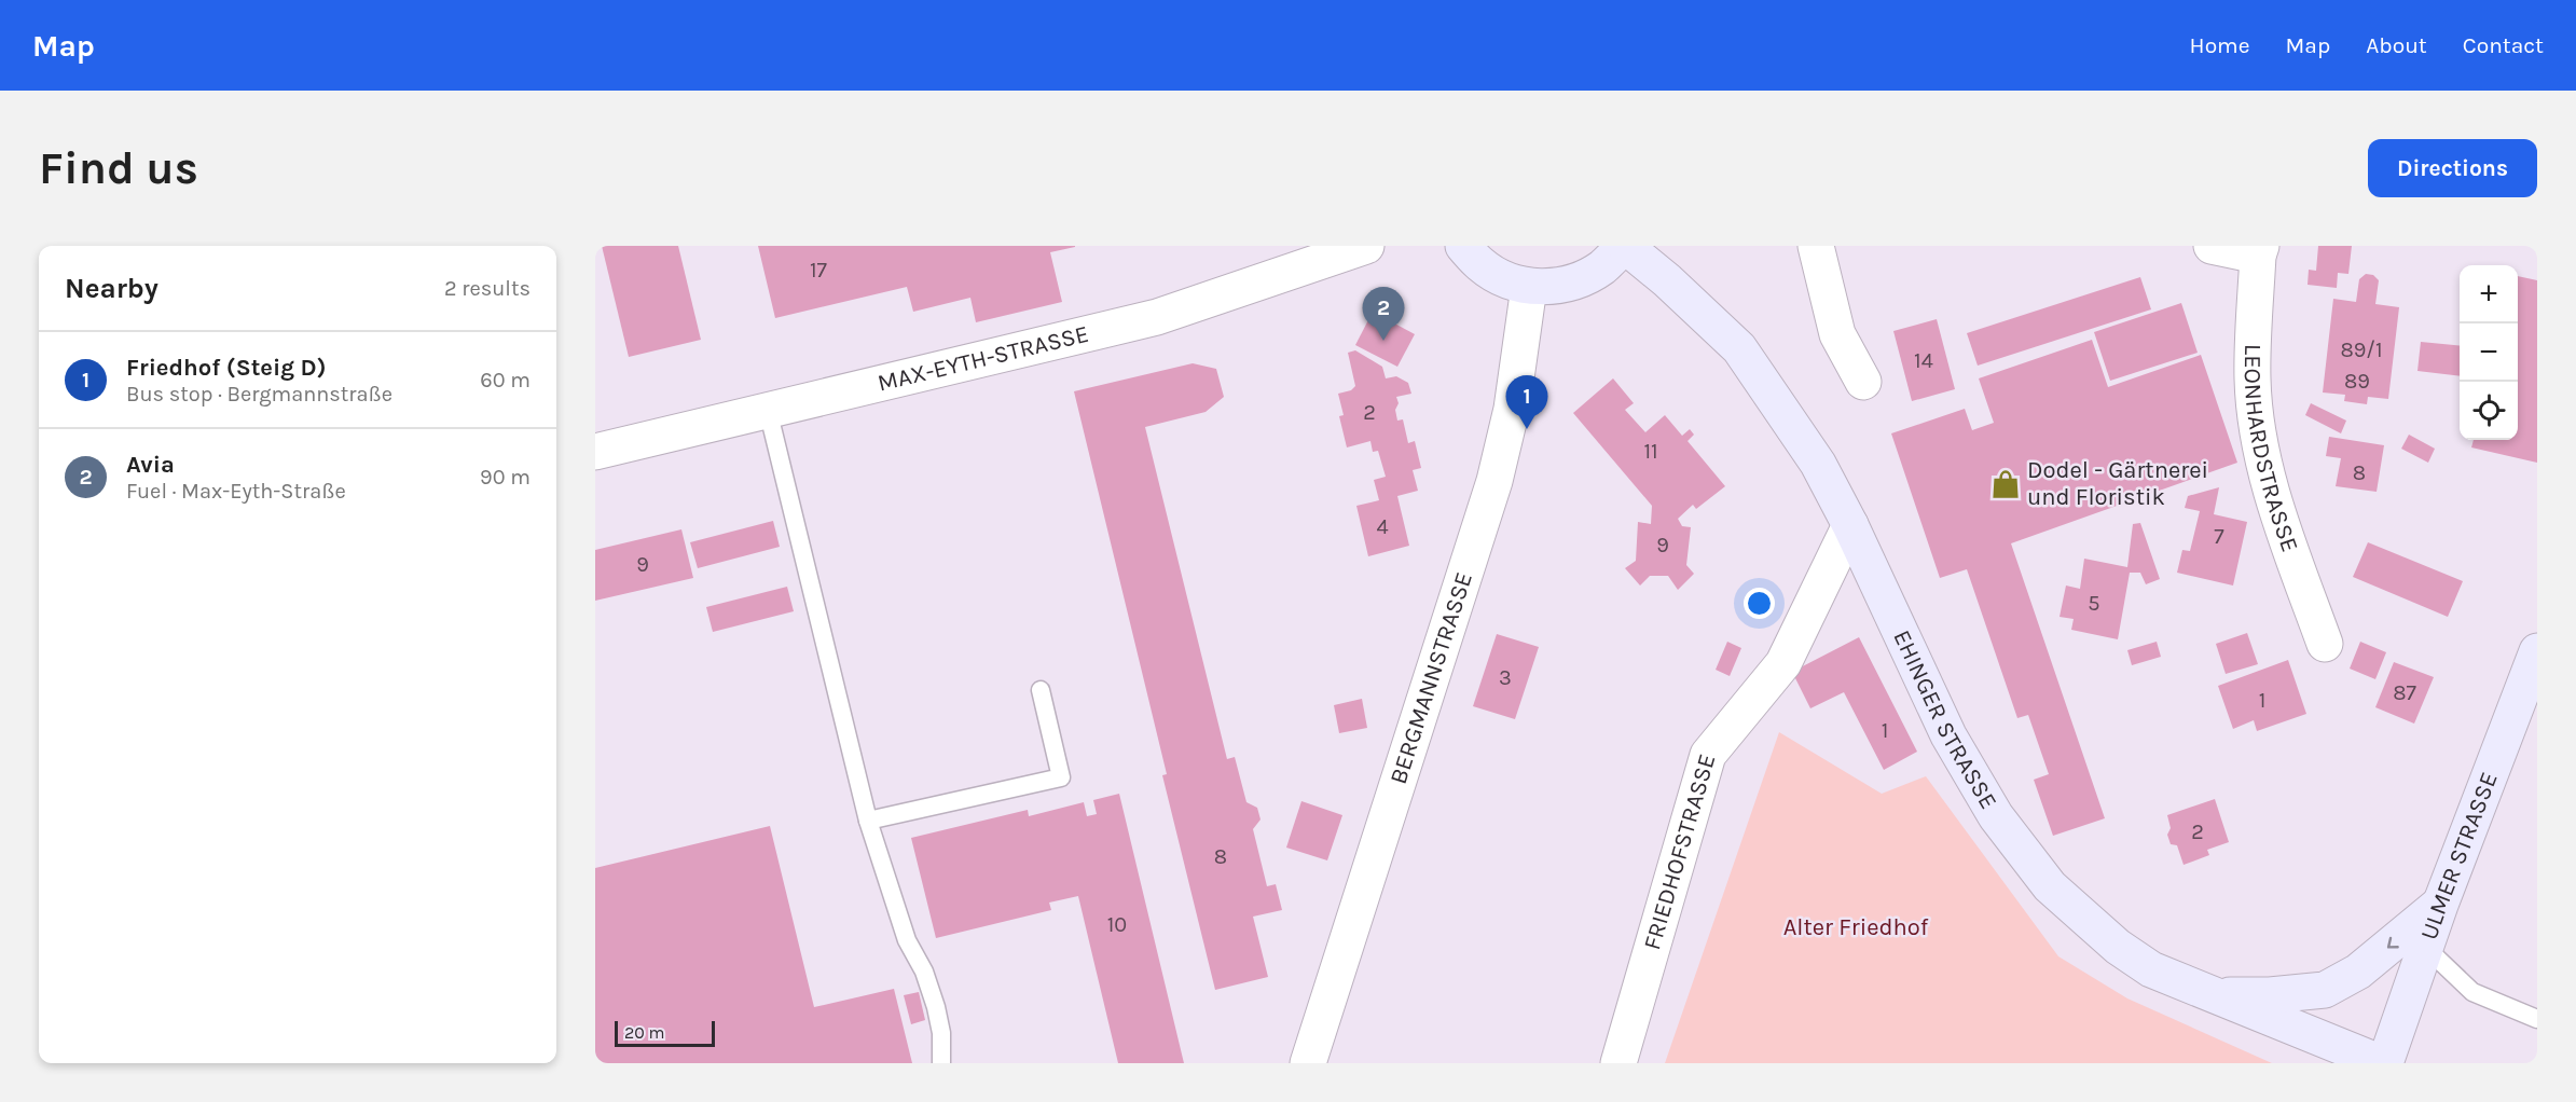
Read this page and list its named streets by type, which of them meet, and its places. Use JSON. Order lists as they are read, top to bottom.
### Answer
{
  "streets": {
    "main road": ["EHINGER STRASSE", "ULMER STRASSE"],
    "street": [
      "MAX-EYTH-STRASSE",
      "LEONHARDSTRASSE",
      "BERGMANNSTRASSE",
      "FRIEDHOFSTRASSE"
    ]
  },
  "crossings": [
    ["EHINGER STRASSE", "FRIEDHOFSTRASSE"],
    ["EHINGER STRASSE", "ULMER STRASSE"]
  ],
  "parks": ["Alter Friedhof"],
  "places": {
    "shop": ["Dodel - Gärtnerei und Floristik"]
  },
  "house_numbers": [
    "17",
    "89/1",
    "14",
    "89",
    "2",
    "11",
    "8",
    "4",
    "7",
    "9",
    "9",
    "5",
    "3",
    "87",
    "1",
    "1",
    "2",
    "8",
    "10"
  ],
  "scale_bar": "20 m",
  "page": {
    "header": "Map",
    "nav": [
      "Home",
      "Map",
      "About",
      "Contact"
    ],
    "buttons": "Directions",
    "title": "Find us",
    "heading": ["Nearby", "2 results"],
    "map_buttons": ["+", "−"],
    "pins": ["2", "1"],
    "list": [
      {
        "mark": "1",
        "name": "Friedhof (Steig D)",
        "note": "Bus stop · Bergmannstraße",
        "value": "60 m"
      },
      {
        "mark": "2",
        "name": "Avia",
        "note": "Fuel · Max-Eyth-Straße",
        "value": "90 m"
      }
    ],
    "scale": "20 m"
  }
}
